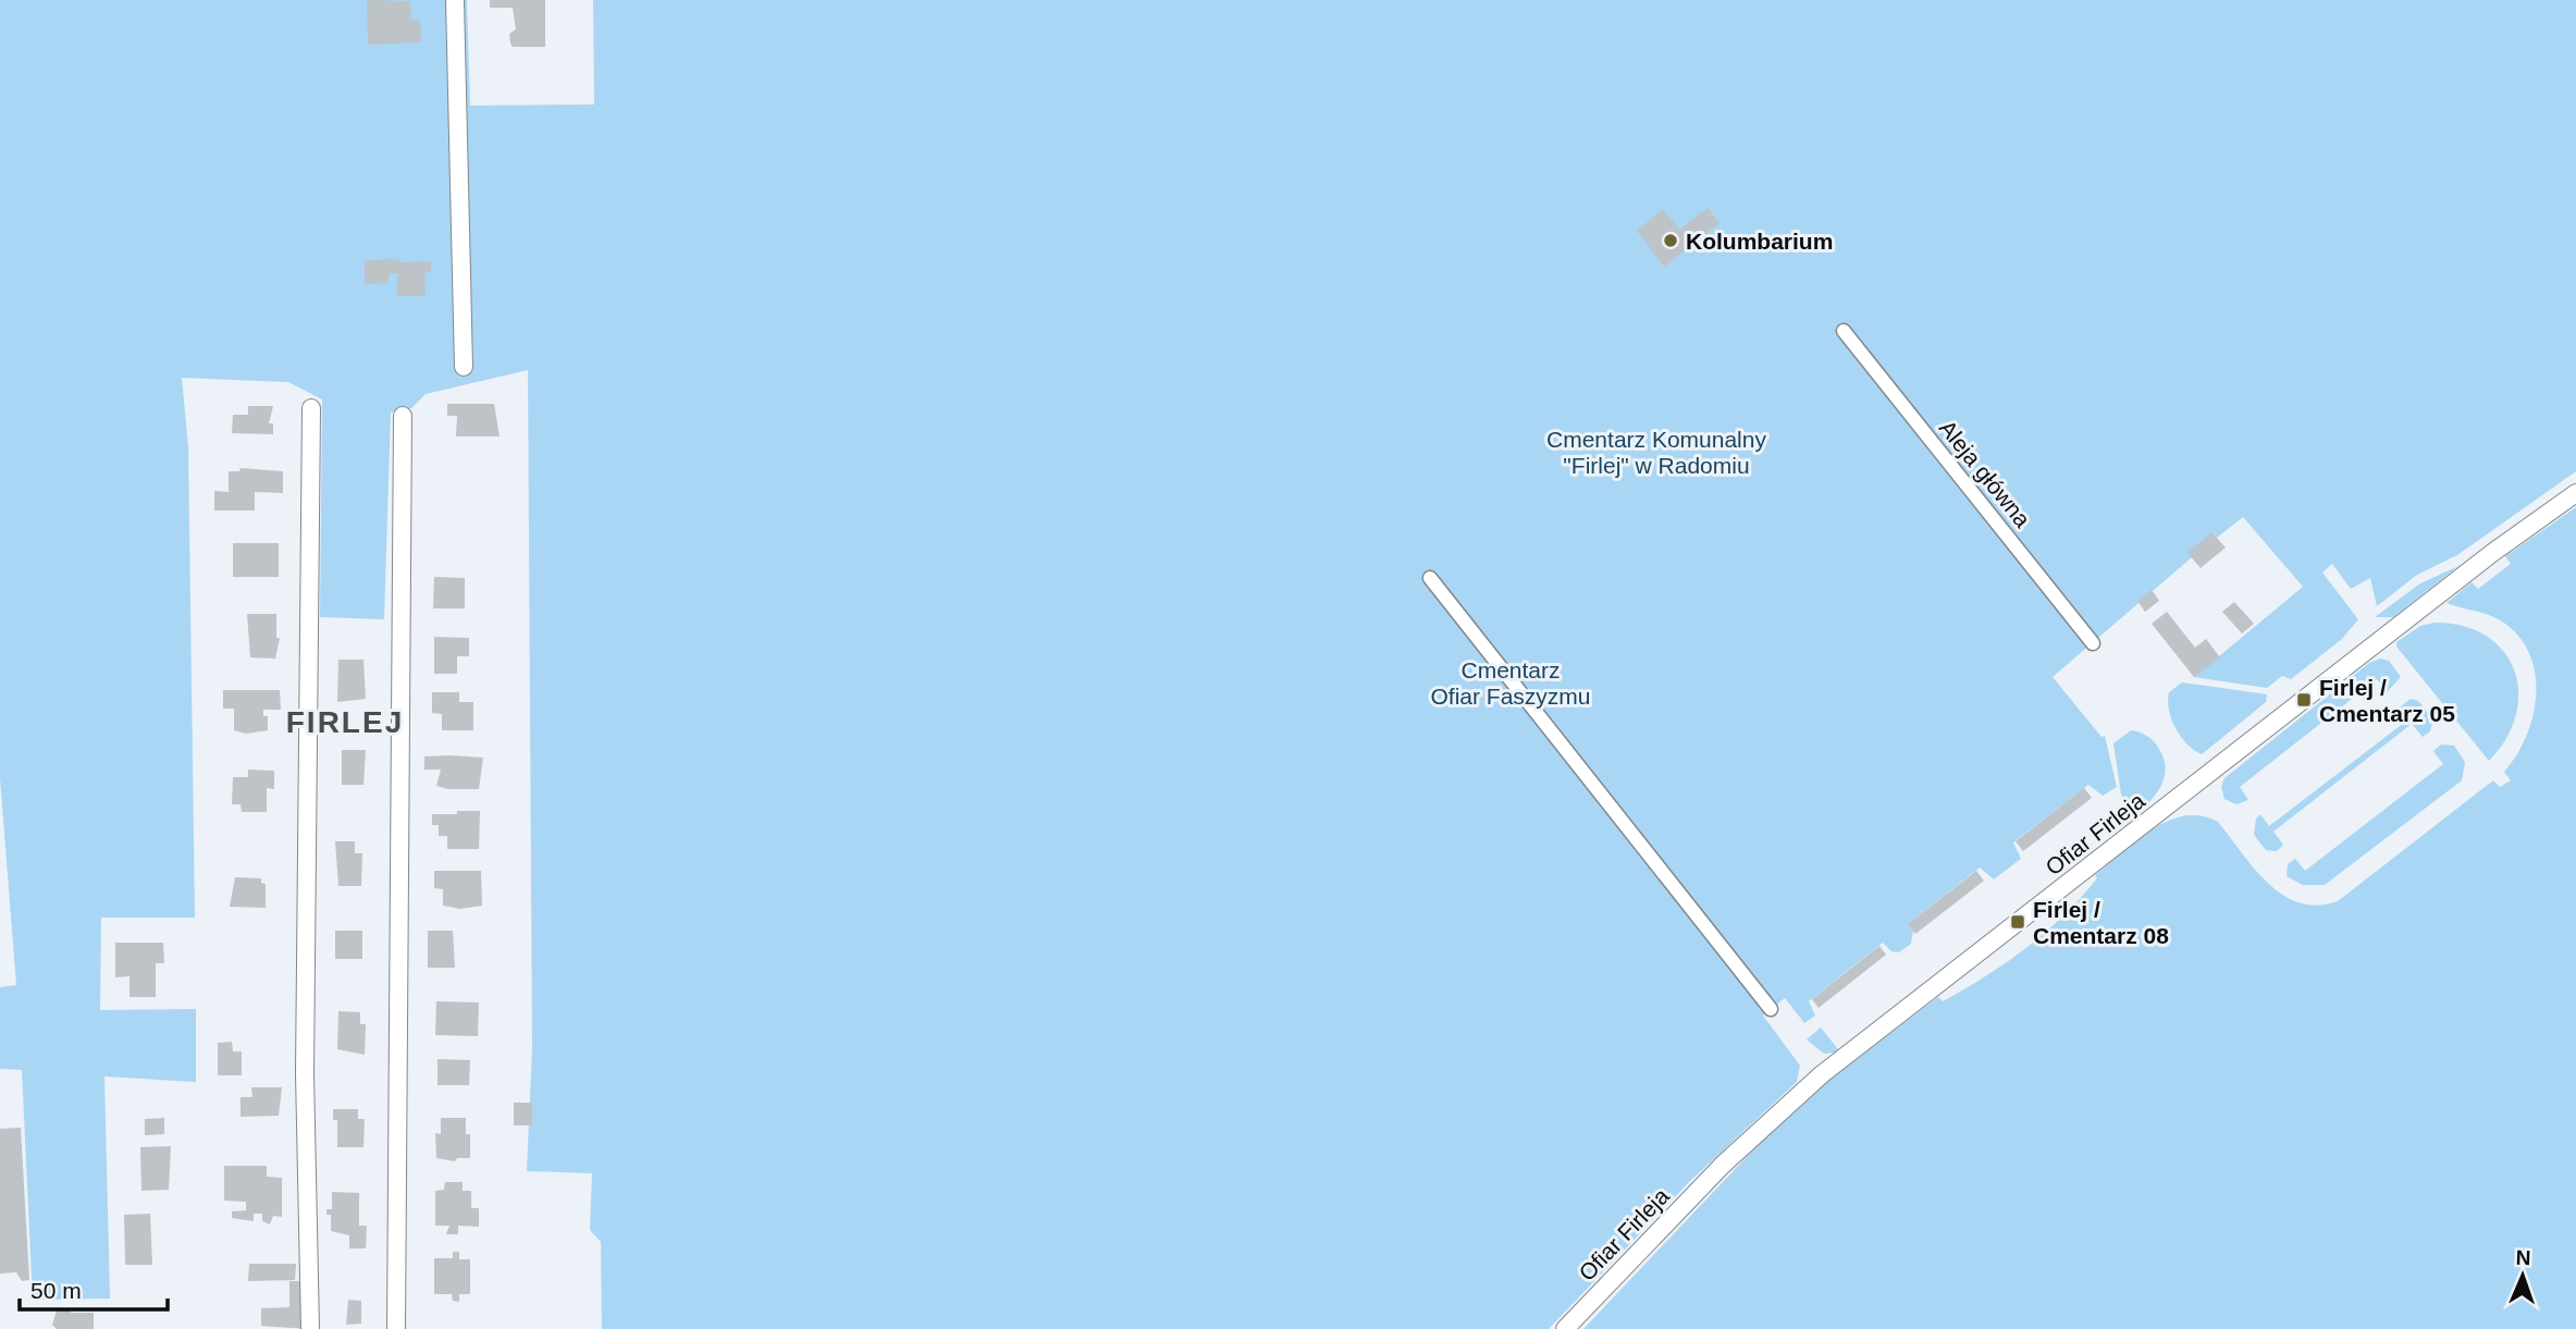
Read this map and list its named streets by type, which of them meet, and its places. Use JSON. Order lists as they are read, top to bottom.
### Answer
{
  "streets": {
    "street": ["Aleja główna", "Ofiar Firleja"]
  },
  "districts": ["FIRLEJ"],
  "parks": ["Cmentarz Komunalny \"Firlej\" w Radomiu", "Cmentarz Ofiar Faszyzmu"],
  "places": {
    "other": ["Kolumbarium"],
    "transit": ["Firlej / Cmentarz 05", "Firlej / Cmentarz 08"]
  },
  "scale_bar": "50 m",
  "north": "top"
}
